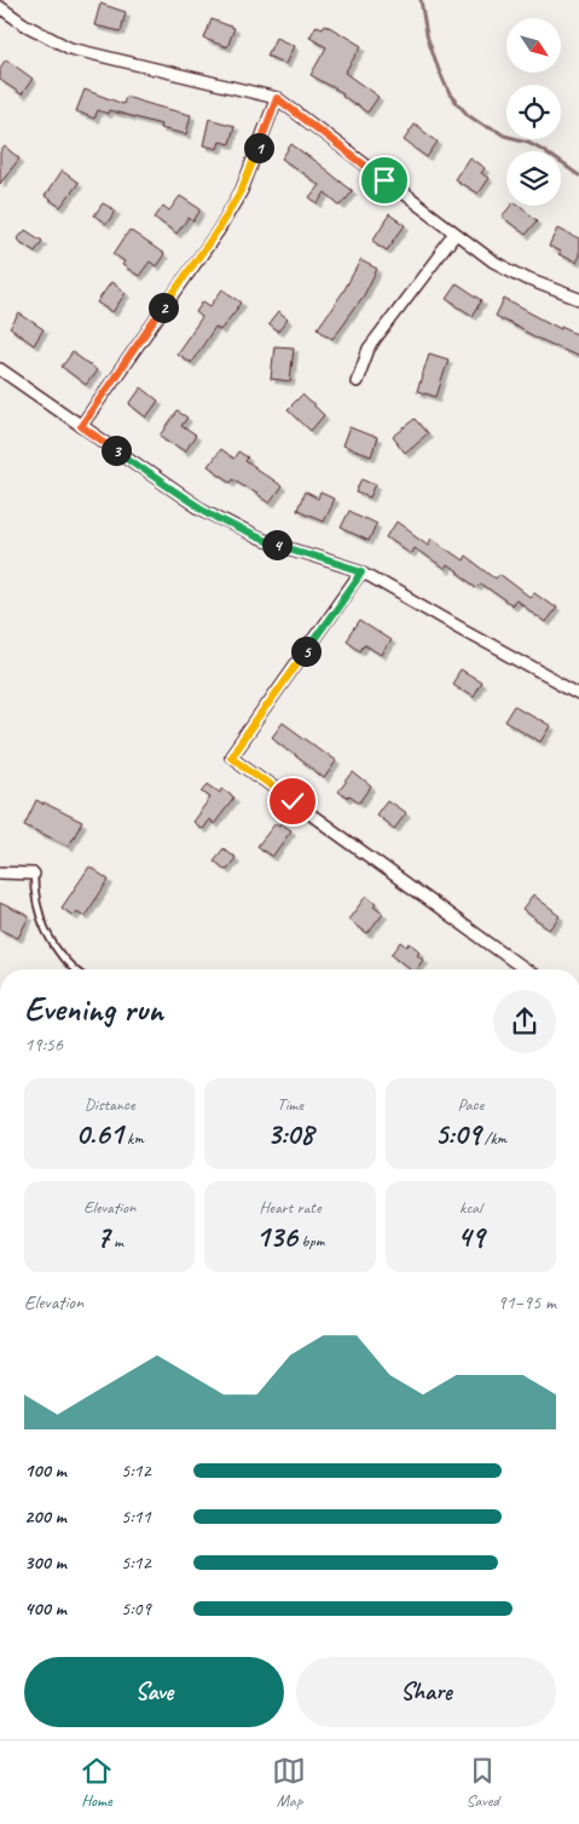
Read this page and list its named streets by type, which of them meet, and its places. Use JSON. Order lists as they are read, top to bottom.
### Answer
{
  "north": "bottom right",
  "page": {
    "pins": [
      "1",
      "2",
      "3",
      "4",
      "5"
    ],
    "heading": ["Evening run", "19:56"],
    "stats": [
      ["Distance", "0.61 km"],
      ["Time", "3:08"],
      ["Pace", "5:09 /km"],
      ["Elevation", "7 m"],
      ["Heart rate", "136 bpm"],
      ["kcal", "49"]
    ],
    "chart": ["Elevation", "91–95 m"],
    "list": [
      {
        "name": "100 m",
        "note": "5:12"
      },
      {
        "name": "200 m",
        "note": "5:11"
      },
      {
        "name": "300 m",
        "note": "5:12"
      },
      {
        "name": "400 m",
        "note": "5:09"
      }
    ],
    "buttons": ["Save", "Share"],
    "tabs": ["Home", "Map", "Saved"]
  }
}
